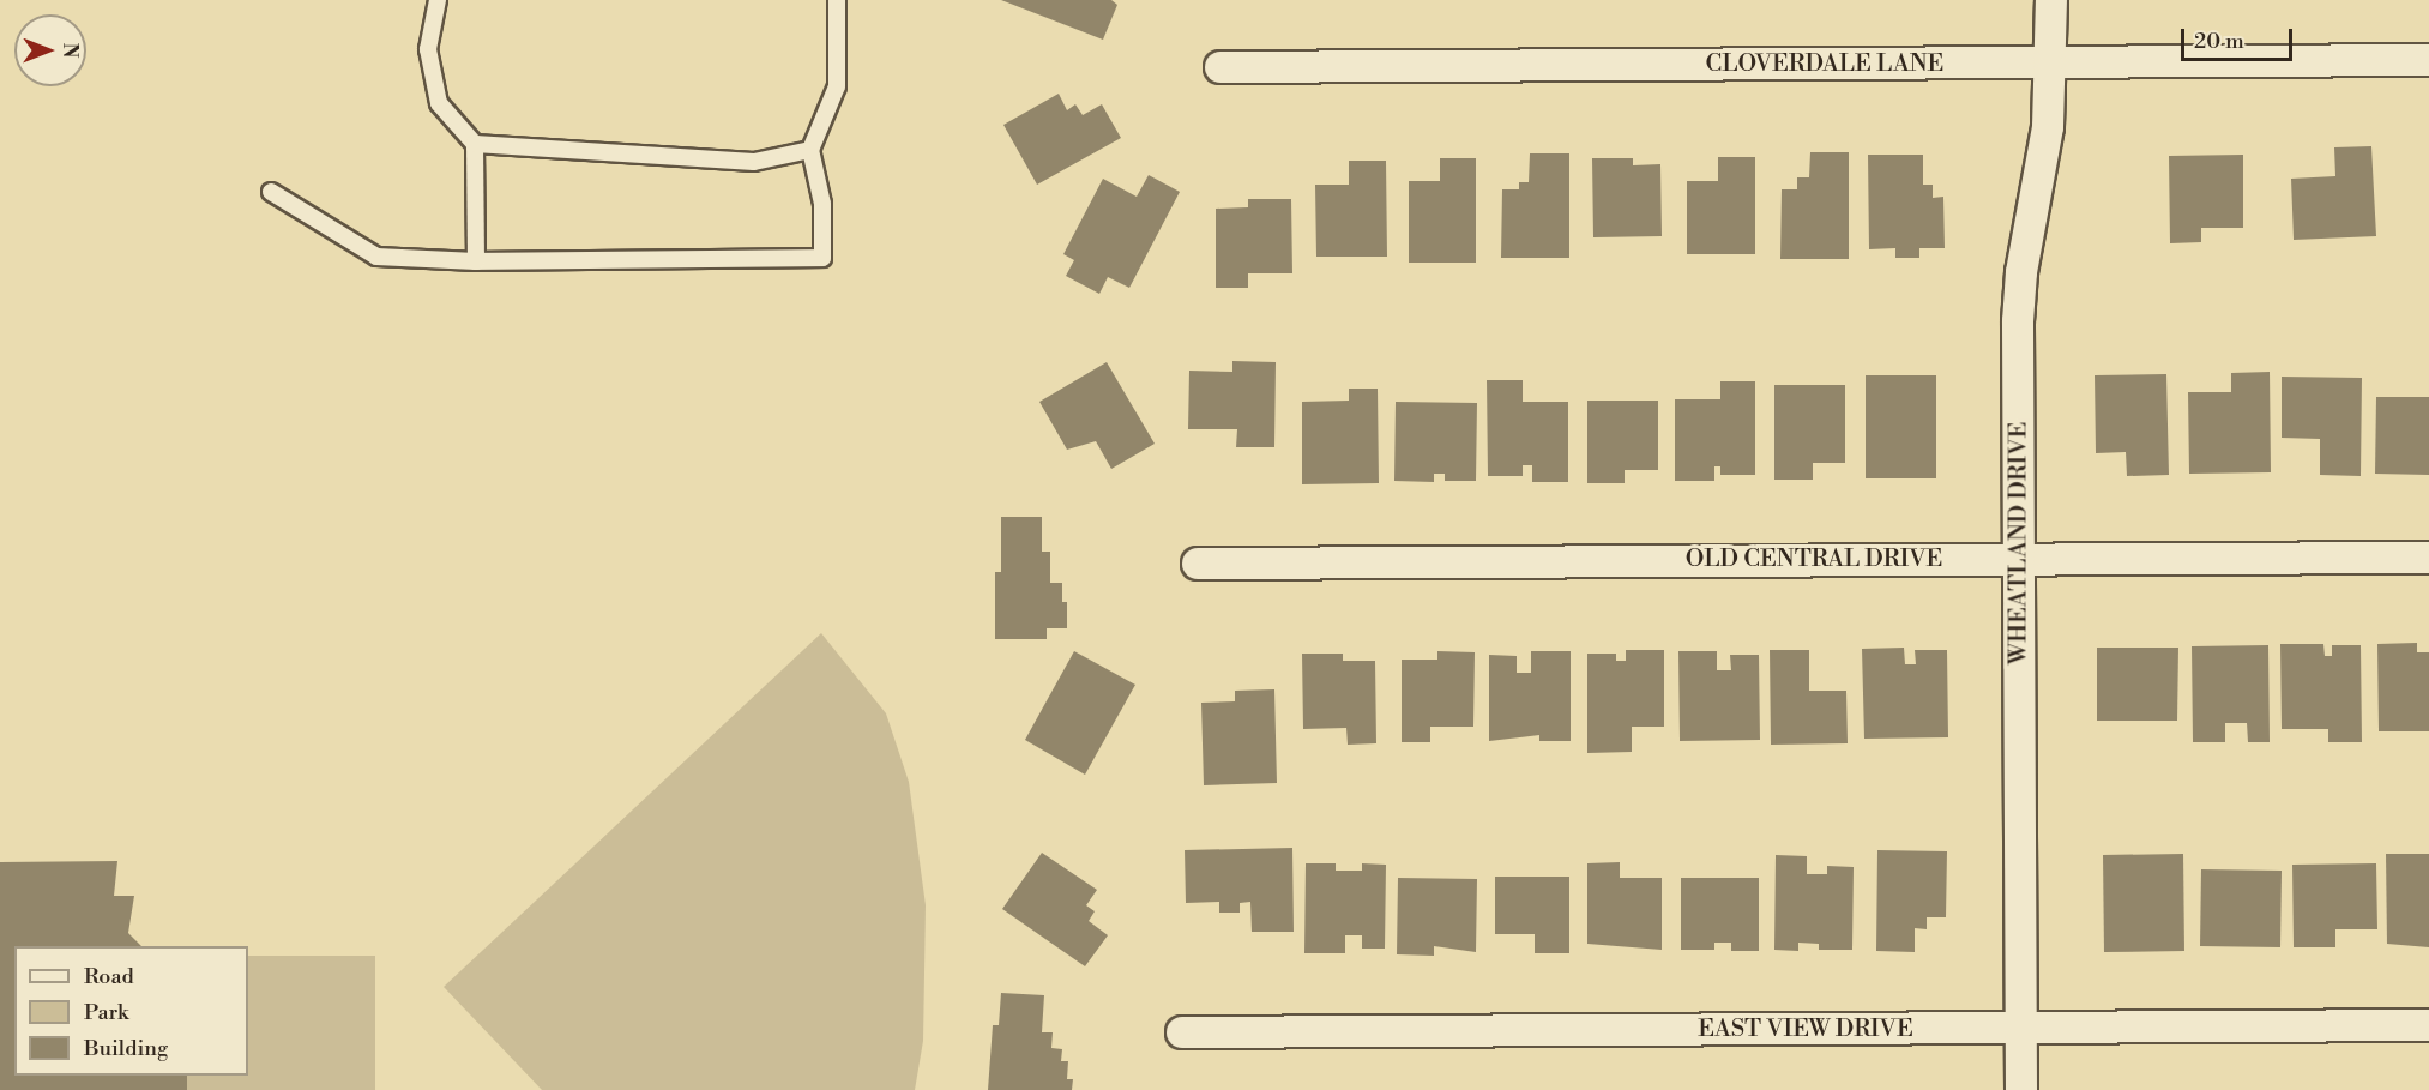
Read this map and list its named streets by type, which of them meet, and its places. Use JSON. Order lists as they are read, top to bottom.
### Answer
{
  "streets": {
    "street": [
      "CLOVERDALE LANE",
      "WHEATLAND DRIVE",
      "OLD CENTRAL DRIVE",
      "EAST VIEW DRIVE"
    ]
  },
  "crossings": [
    ["CLOVERDALE LANE", "WHEATLAND DRIVE"],
    ["WHEATLAND DRIVE", "OLD CENTRAL DRIVE"],
    ["WHEATLAND DRIVE", "EAST VIEW DRIVE"]
  ],
  "legend": ["Road", "Park", "Building"],
  "scale_bar": "20 m",
  "north": "right"
}
